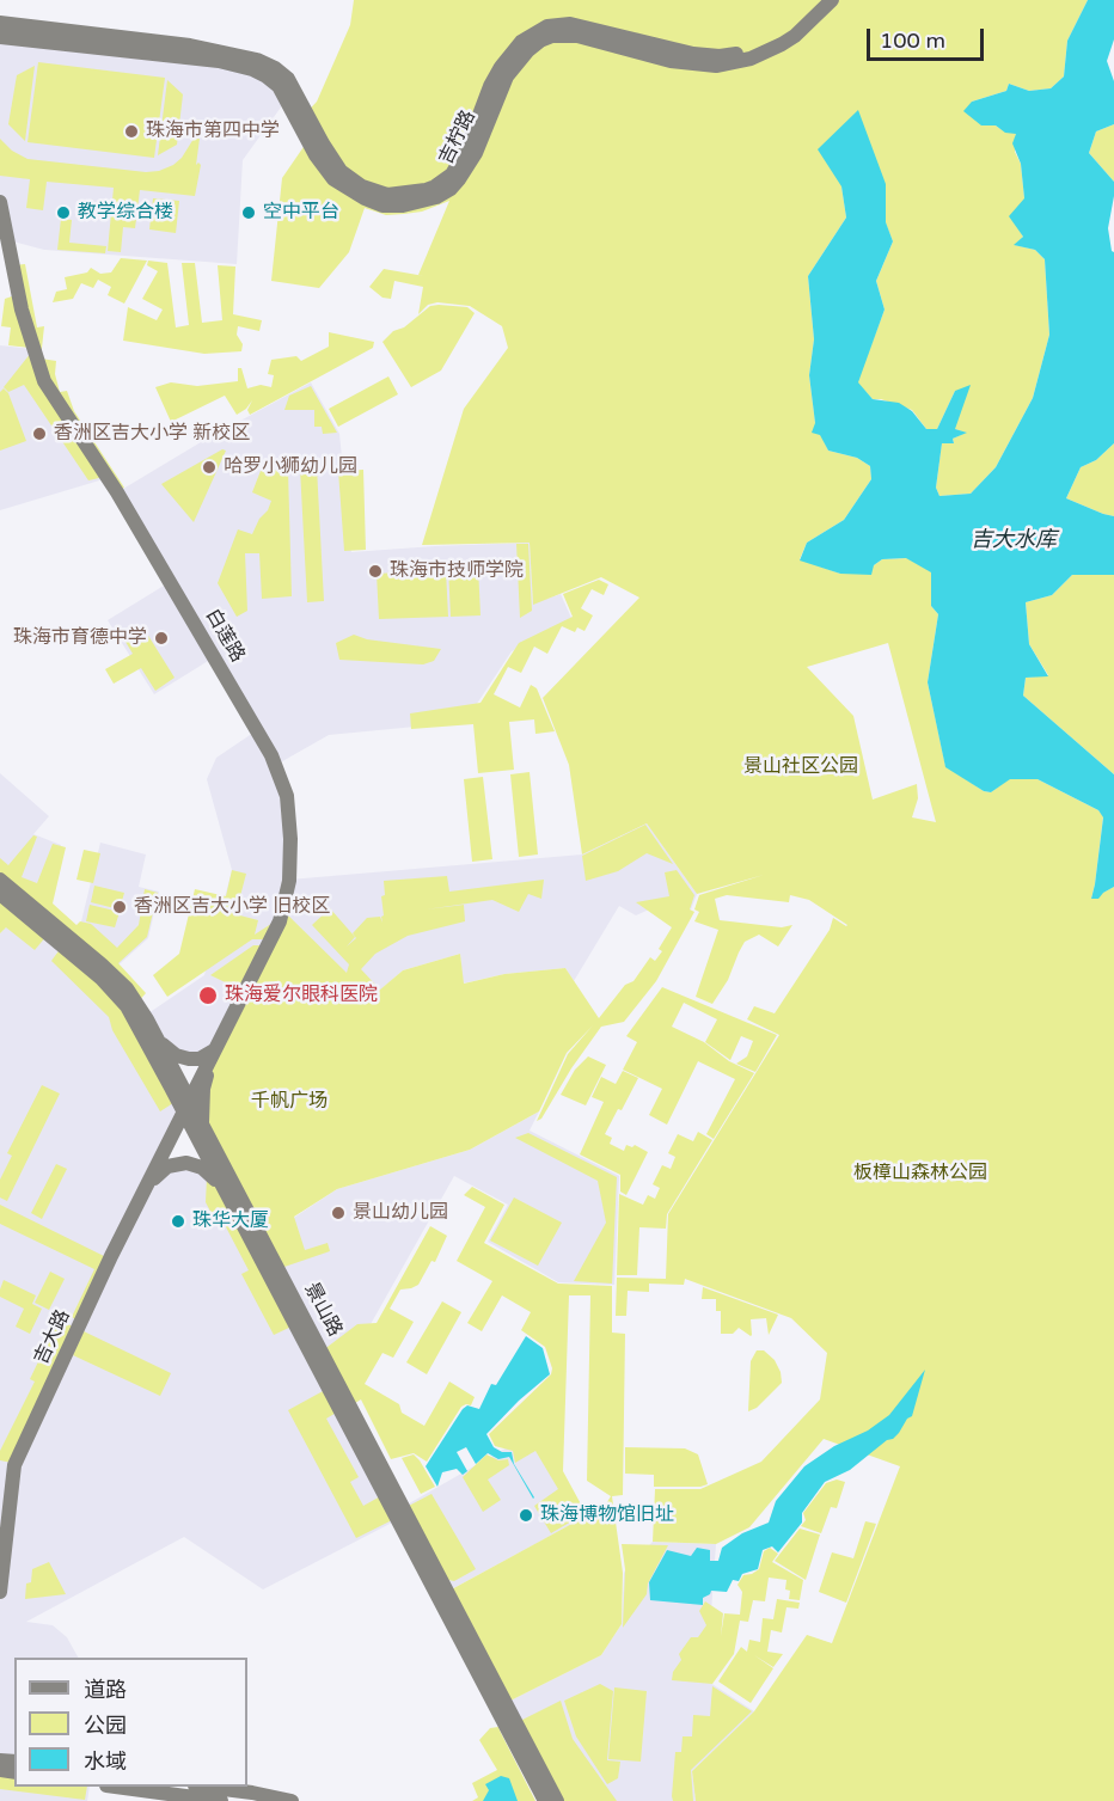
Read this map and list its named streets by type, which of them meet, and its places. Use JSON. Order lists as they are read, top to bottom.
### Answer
{
  "streets": {
    "main road": [
      "吉柠路",
      "白莲路",
      "景山路",
      "吉大路"
    ]
  },
  "crossings": [
    ["白莲路", "景山路"],
    ["白莲路", "吉大路"],
    ["景山路", "吉大路"]
  ],
  "water": ["吉大水库"],
  "parks": ["景山社区公园", "千帆广场", "板樟山森林公园"],
  "places": [
    "珠海市第四中学",
    "教学综合楼",
    "空中平台",
    "香洲区吉大小学 新校区",
    "哈罗小狮幼儿园",
    "珠海市技师学院",
    "珠海市育德中学",
    "香洲区吉大小学 旧校区",
    "珠海爱尔眼科医院",
    "景山幼儿园",
    "珠华大厦",
    "珠海博物馆旧址"
  ],
  "legend": ["道路", "公园", "水域"],
  "scale_bar": "100 m"
}
